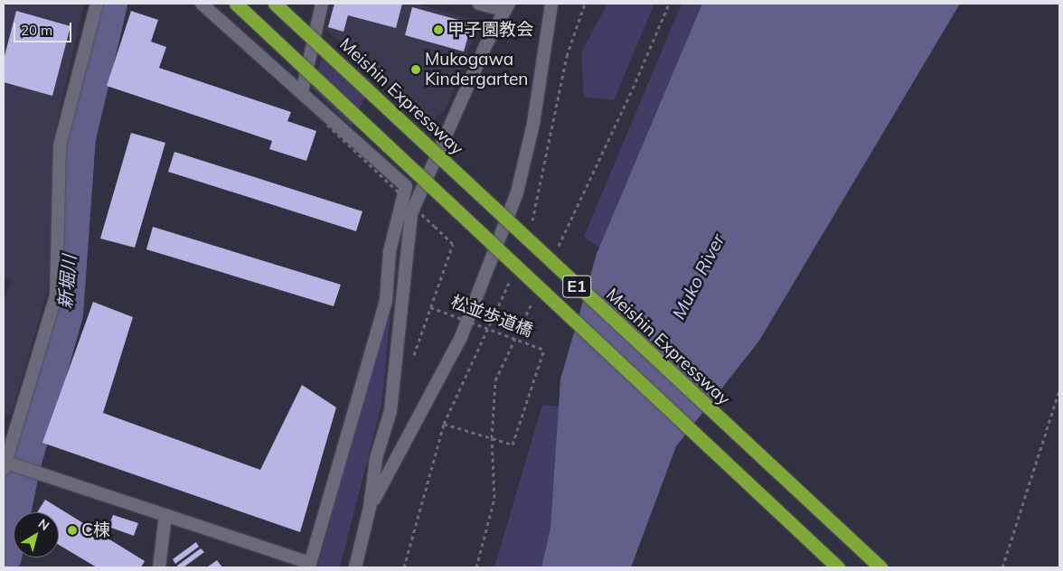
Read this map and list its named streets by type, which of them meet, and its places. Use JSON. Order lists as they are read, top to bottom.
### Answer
{
  "streets": {
    "highway": ["Meishin Expressway", "E1"],
    "path": ["松並歩道橋"]
  },
  "water": ["Muko River", "新堀川"],
  "places": ["甲子園教会", "Mukogawa Kindergarten", "C棟"],
  "scale_bar": "20 m",
  "north": "top right"
}
